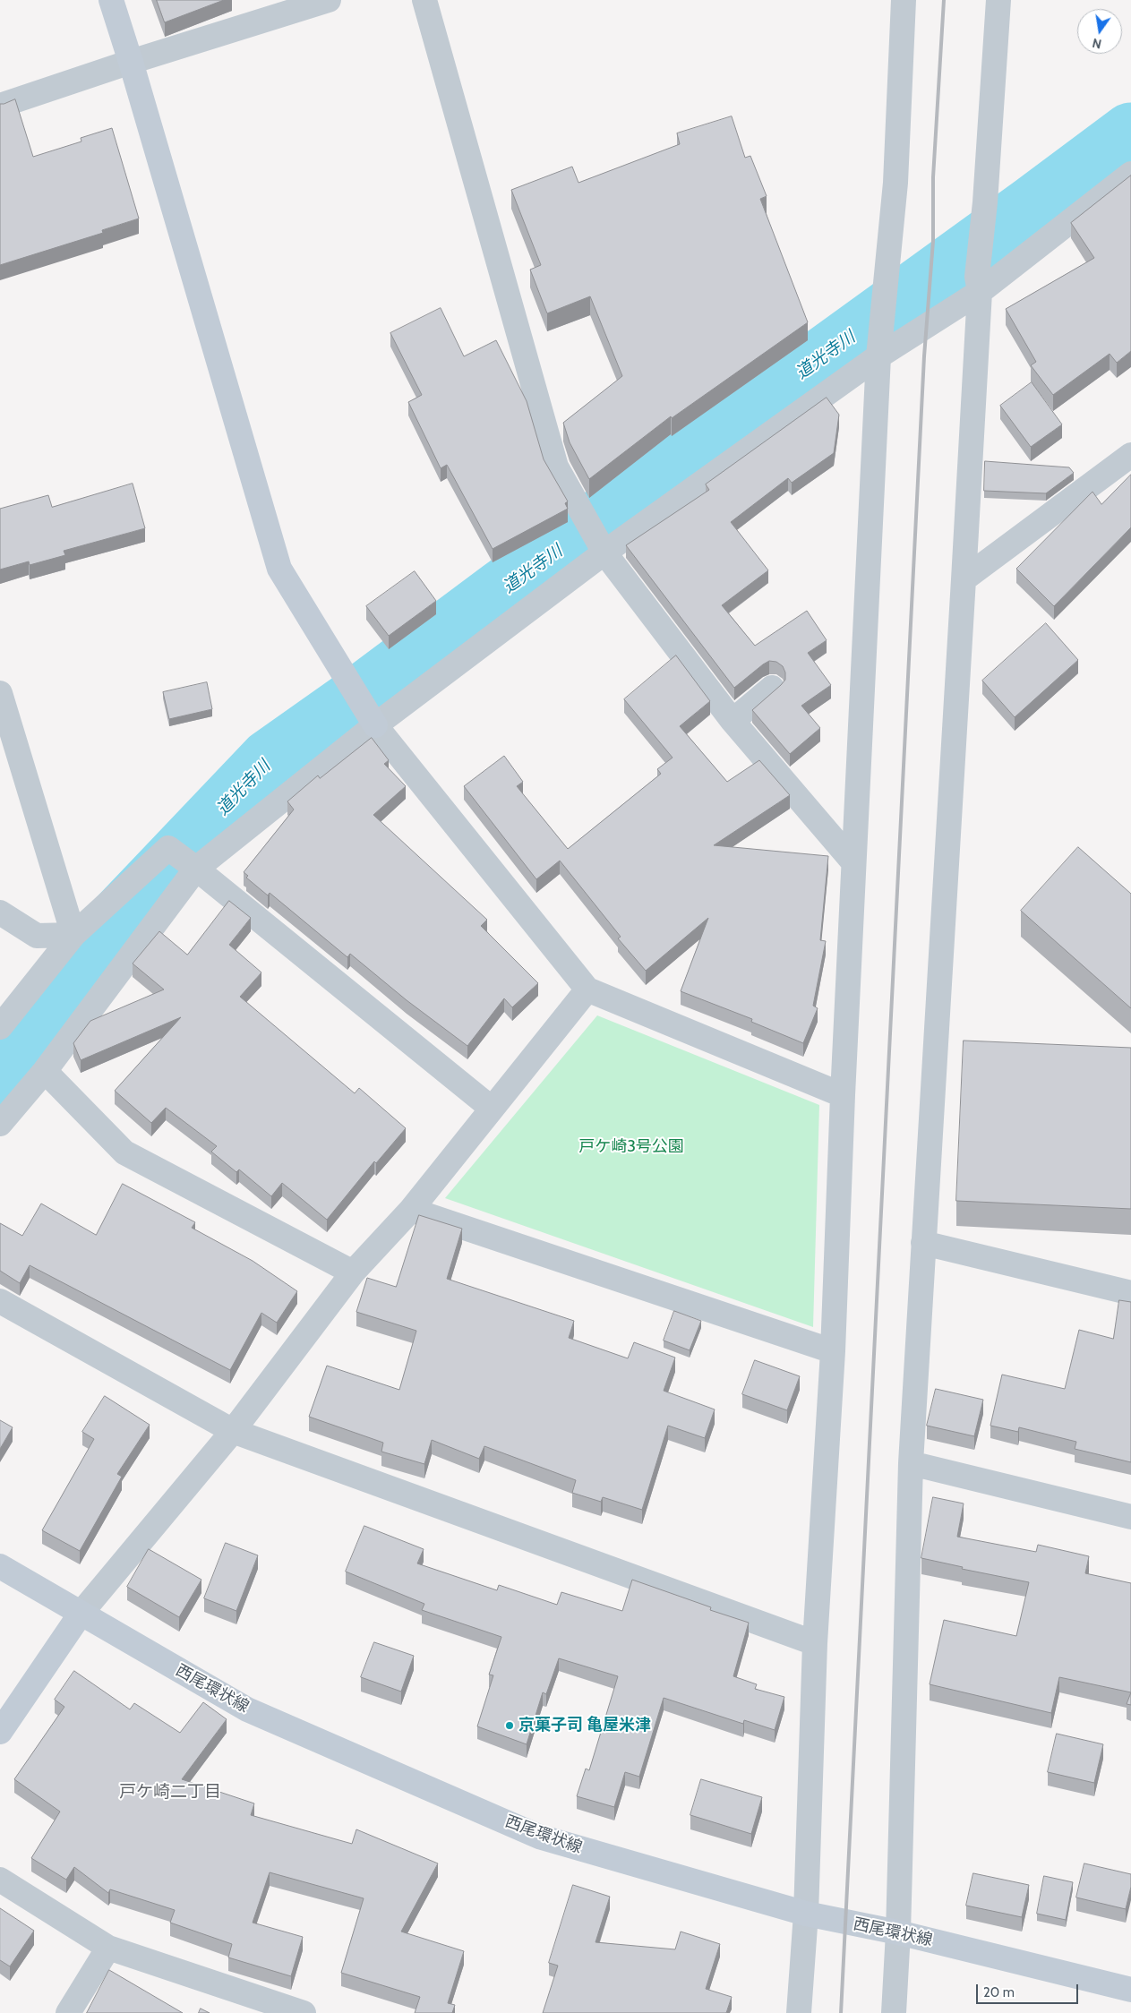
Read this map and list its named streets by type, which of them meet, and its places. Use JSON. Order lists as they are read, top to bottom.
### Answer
{
  "streets": {
    "main road": ["西尾環状線"]
  },
  "districts": ["戸ケ崎二丁目"],
  "water": ["道光寺川"],
  "parks": ["戸ケ崎3号公園"],
  "places": ["京菓子司 亀屋米津"],
  "scale_bar": "20 m",
  "north": "bottom"
}
